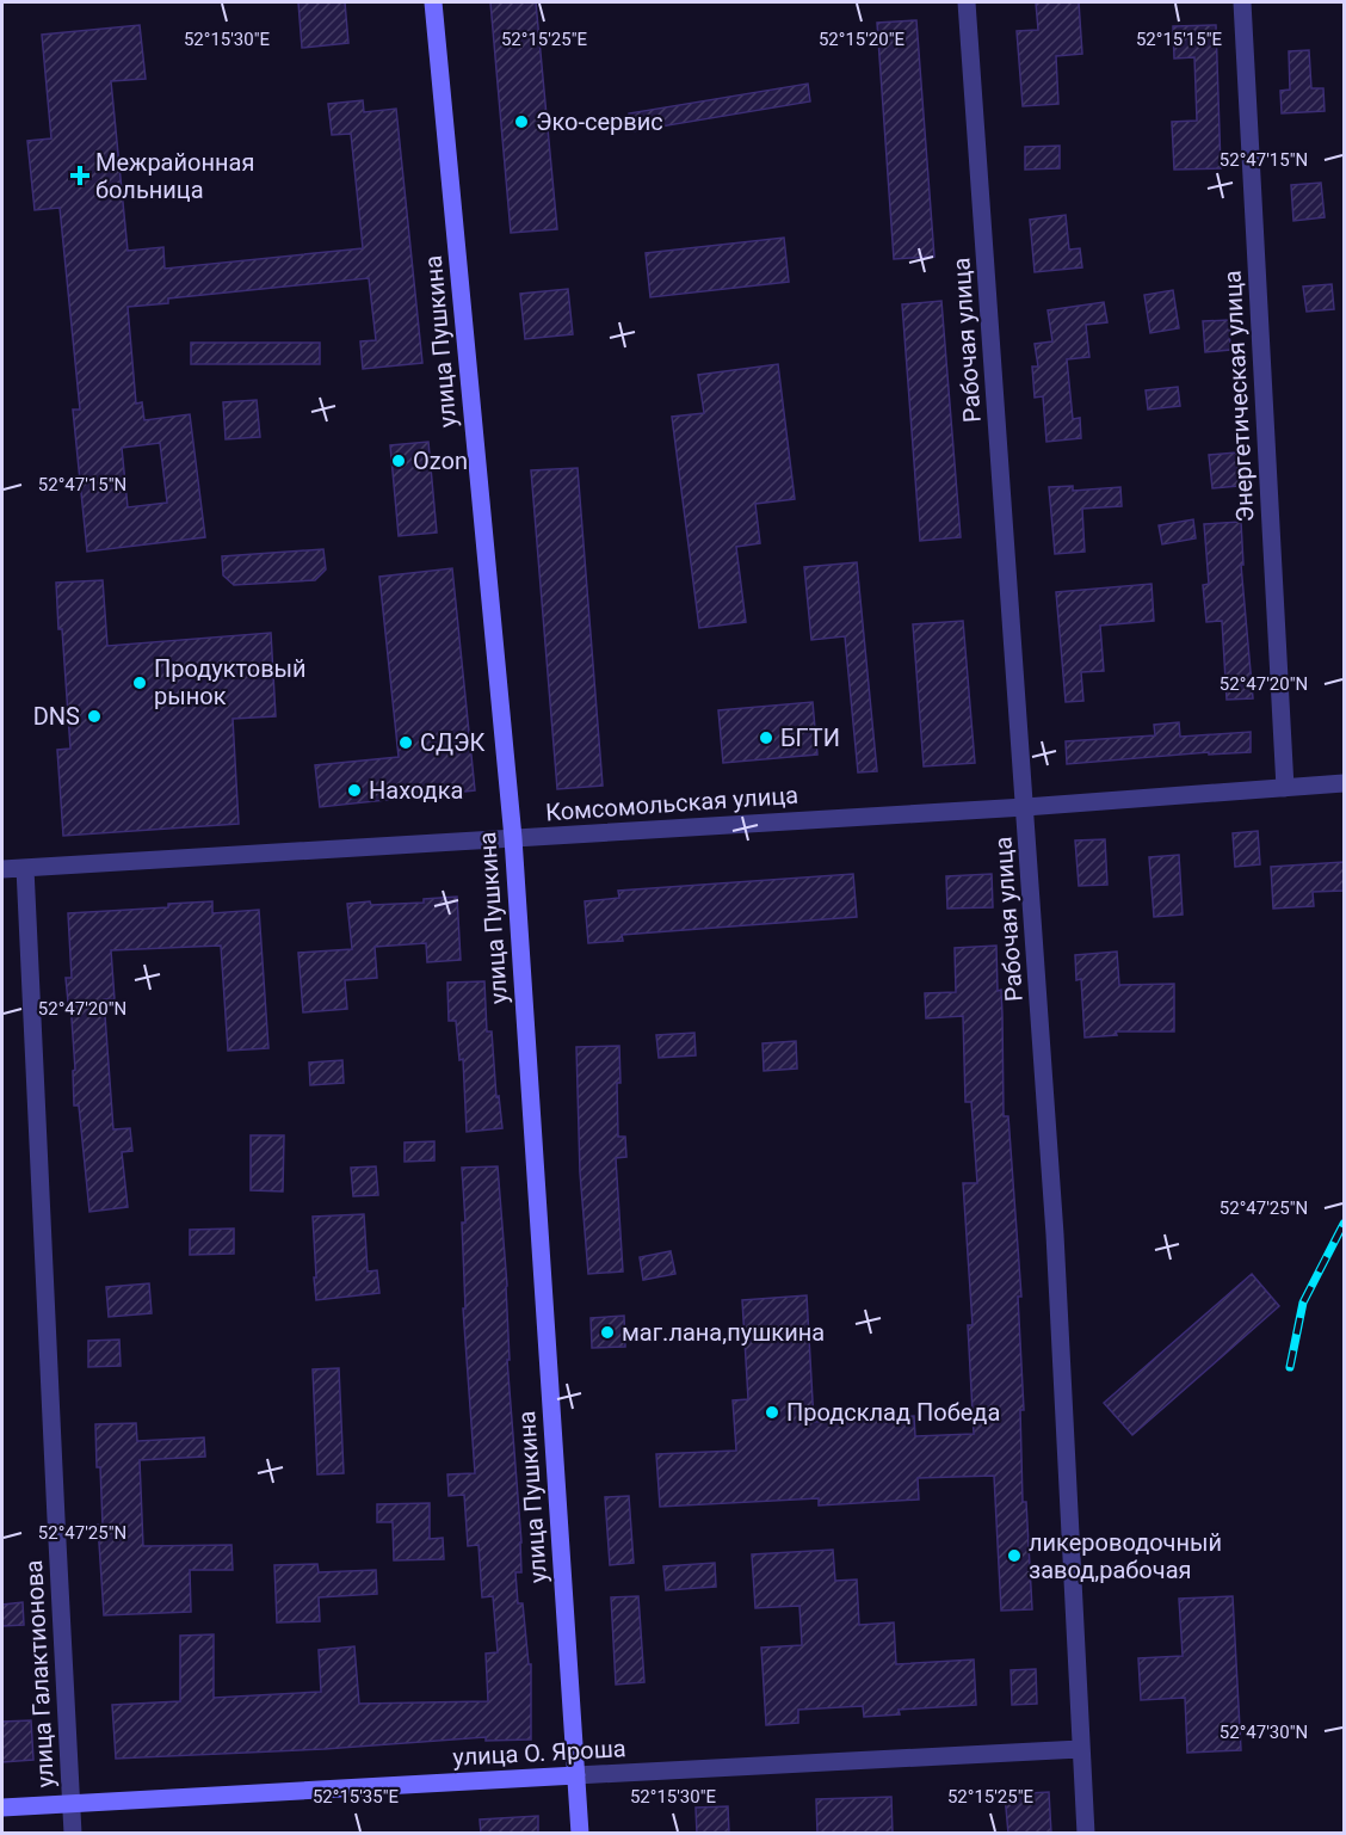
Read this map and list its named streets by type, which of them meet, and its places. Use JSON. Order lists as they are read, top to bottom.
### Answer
{
  "streets": {
    "main road": ["улица Пушкина", "улица О. Яроша"],
    "street": [
      "Рабочая улица",
      "Энергетическая улица",
      "Комсомольская улица",
      "улица Галактионова"
    ]
  },
  "crossings": [
    ["Рабочая улица", "Комсомольская улица"],
    ["Рабочая улица", "улица О. Яроша"],
    ["улица Пушкина", "Комсомольская улица"],
    ["улица Пушкина", "улица О. Яроша"],
    ["Энергетическая улица", "Комсомольская улица"],
    ["Комсомольская улица", "улица Галактионова"],
    ["улица Галактионова", "улица О. Яроша"]
  ],
  "places": {
    "other": [
      "Эко-сервис",
      "Ozon",
      "Продуктовый рынок",
      "DNS",
      "БГТИ",
      "СДЭК",
      "Находка",
      "маг.лана,пушкина",
      "Продсклад Победа",
      "ликероводочный завод,рабочая"
    ],
    "health": ["Межрайонная больница"]
  },
  "coordinates": [
    "52°15'15\"E",
    "52°15'30\"E",
    "52°15'25\"E",
    "52°15'20\"E",
    "52°47'15\"N",
    "52°47'20\"N",
    "52°47'25\"N",
    "52°47'30\"N",
    "52°15'35\"E"
  ]
}
